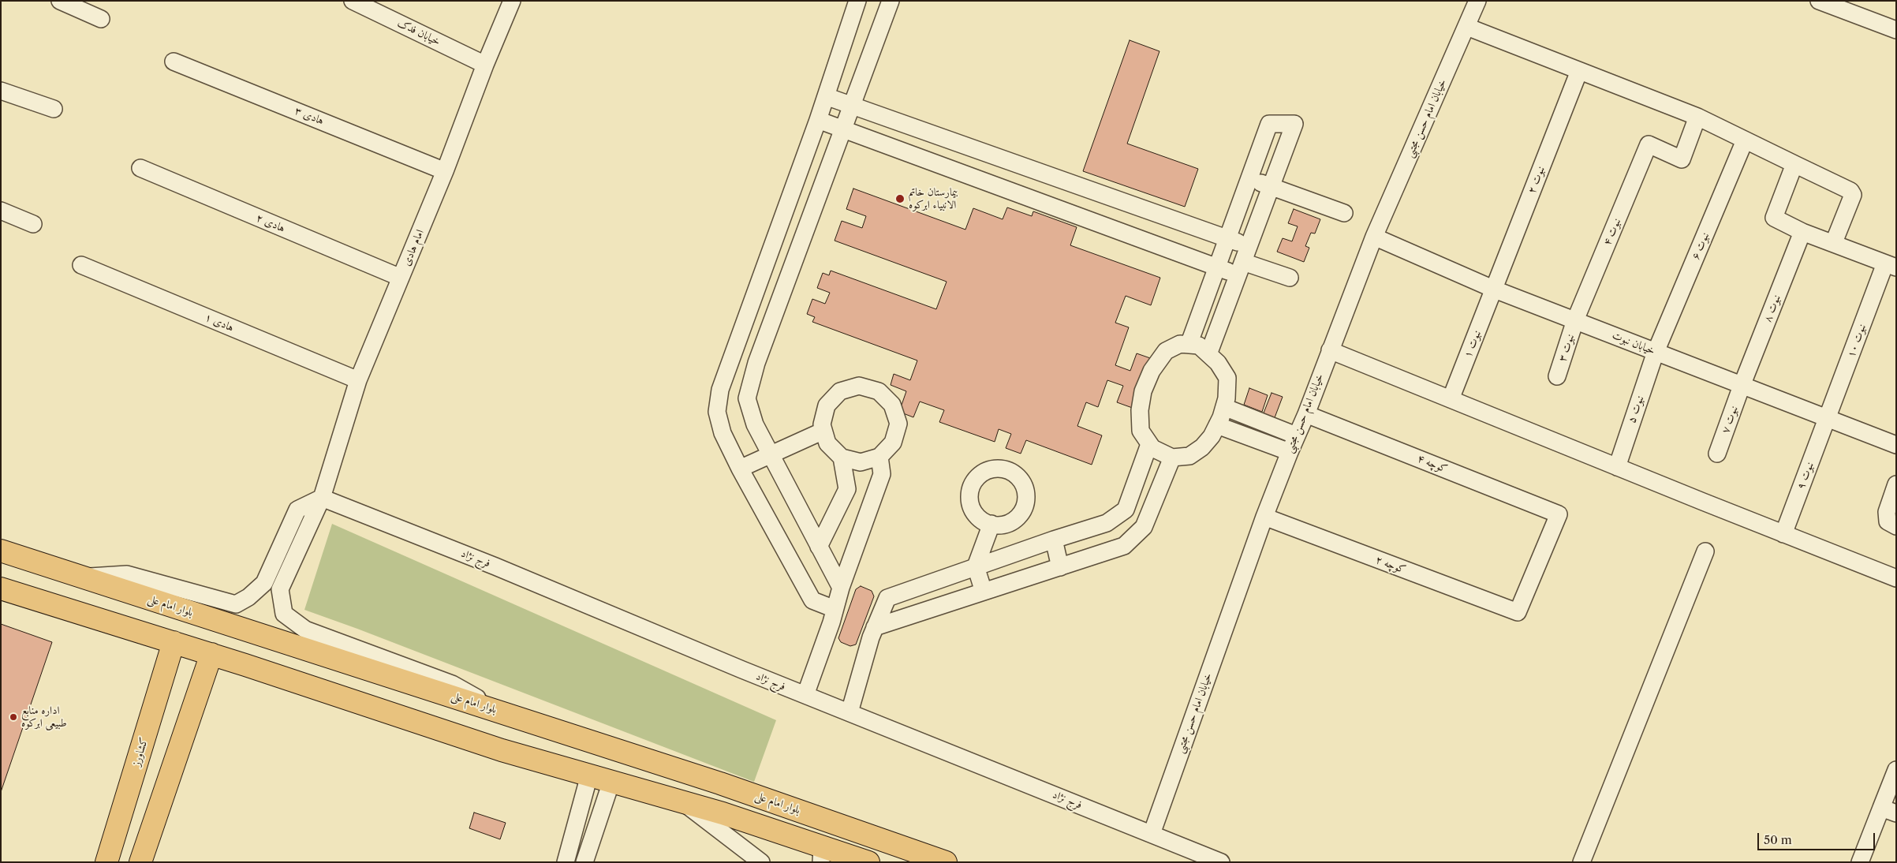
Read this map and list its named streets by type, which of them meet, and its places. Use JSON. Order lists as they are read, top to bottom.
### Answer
{
  "streets": {
    "main road": ["بلوار امام علی", "کشاورز"],
    "street": [
      "خیابان فدک",
      "هادی ۳",
      "خیابان امام حسن مجتبی",
      "نبوت ۲",
      "هادی ۲",
      "نبوت ۴",
      "نبوت ۶",
      "امام هادی",
      "نبوت ۸",
      "هادی ۱",
      "نبوت ۱۰",
      "خیابان نبوت",
      "نبوت ۱",
      "نبوت ۳",
      "نبوت ۵",
      "نبوت ۷",
      "کوچه ۴",
      "نبوت ۹",
      "فرج نژاد",
      "کوچه ۲"
    ]
  },
  "crossings": [
    ["خیابان فدک", "امام هادی"],
    ["هادی ۳", "امام هادی"],
    ["خیابان امام حسن مجتبی", "خیابان نبوت"],
    ["خیابان امام حسن مجتبی", "کوچه ۴"],
    ["خیابان امام حسن مجتبی", "فرج نژاد"],
    ["خیابان امام حسن مجتبی", "کوچه ۲"],
    ["نبوت ۲", "خیابان نبوت"],
    ["نبوت ۲", "نبوت ۱"],
    ["هادی ۲", "امام هادی"],
    ["نبوت ۴", "خیابان نبوت"],
    ["نبوت ۴", "نبوت ۳"],
    ["نبوت ۶", "خیابان نبوت"],
    ["نبوت ۶", "نبوت ۵"],
    ["امام هادی", "هادی ۱"],
    ["امام هادی", "فرج نژاد"],
    ["امام هادی", "بلوار امام علی"],
    ["نبوت ۸", "خیابان نبوت"],
    ["نبوت ۸", "نبوت ۷"],
    ["نبوت ۱۰", "خیابان نبوت"],
    ["نبوت ۱۰", "نبوت ۹"],
    ["خیابان نبوت", "نبوت ۱"],
    ["خیابان نبوت", "نبوت ۳"],
    ["خیابان نبوت", "نبوت ۵"],
    ["خیابان نبوت", "نبوت ۷"],
    ["خیابان نبوت", "نبوت ۹"],
    ["کوچه ۴", "کوچه ۲"]
  ],
  "places": ["بیمارستان خاتم الانبیاء ابرکوه", "اداره منابع طبیعی ابرکوه"],
  "scale_bar": "50 m"
}
